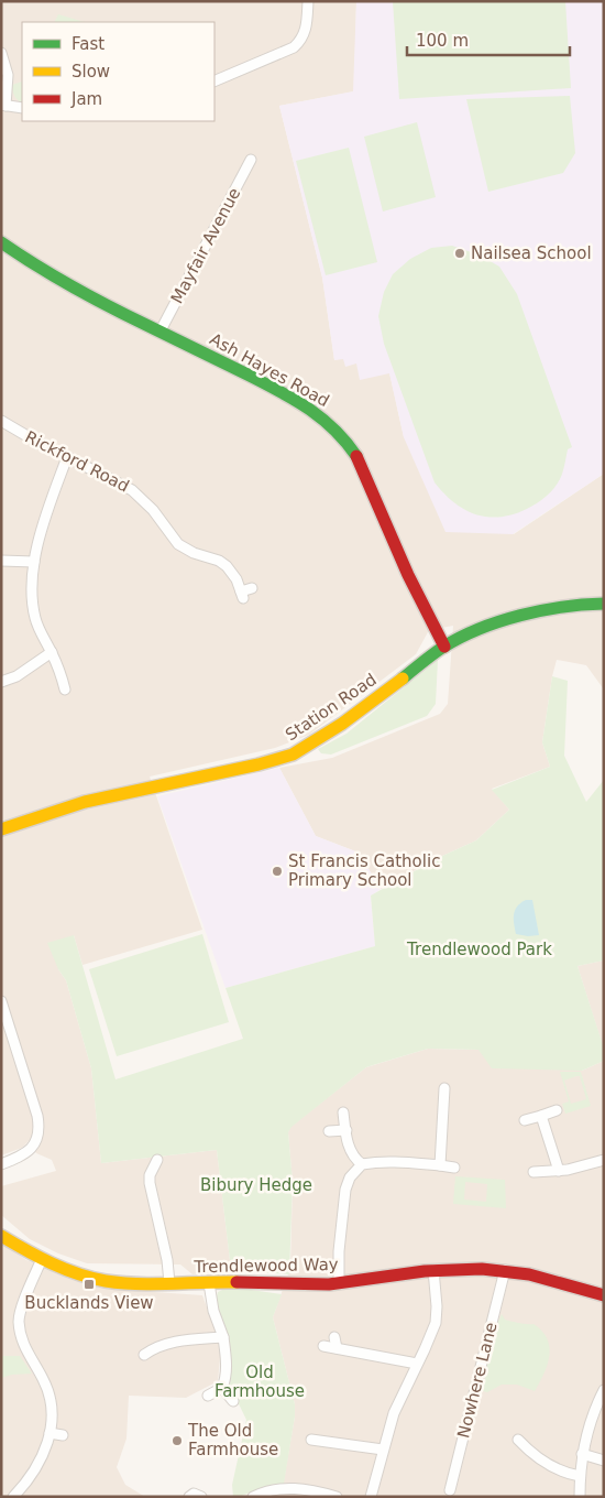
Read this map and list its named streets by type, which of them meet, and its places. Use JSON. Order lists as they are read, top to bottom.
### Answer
{
  "streets": {
    "street": [
      "Mayfair Avenue",
      "Ash Hayes Road",
      "Rickford Road",
      "Station Road",
      "Trendlewood Way",
      "Nowhere Lane"
    ]
  },
  "crossings": [
    ["Mayfair Avenue", "Ash Hayes Road"],
    ["Ash Hayes Road", "Station Road"],
    ["Trendlewood Way", "Nowhere Lane"]
  ],
  "parks": ["Trendlewood Park", "Bibury Hedge", "Old Farmhouse"],
  "places": {
    "other": ["Nailsea School", "St Francis Catholic Primary School", "The Old Farmhouse"],
    "transit": ["Bucklands View"]
  },
  "legend": ["Fast", "Slow", "Jam"],
  "scale_bar": "100 m"
}
